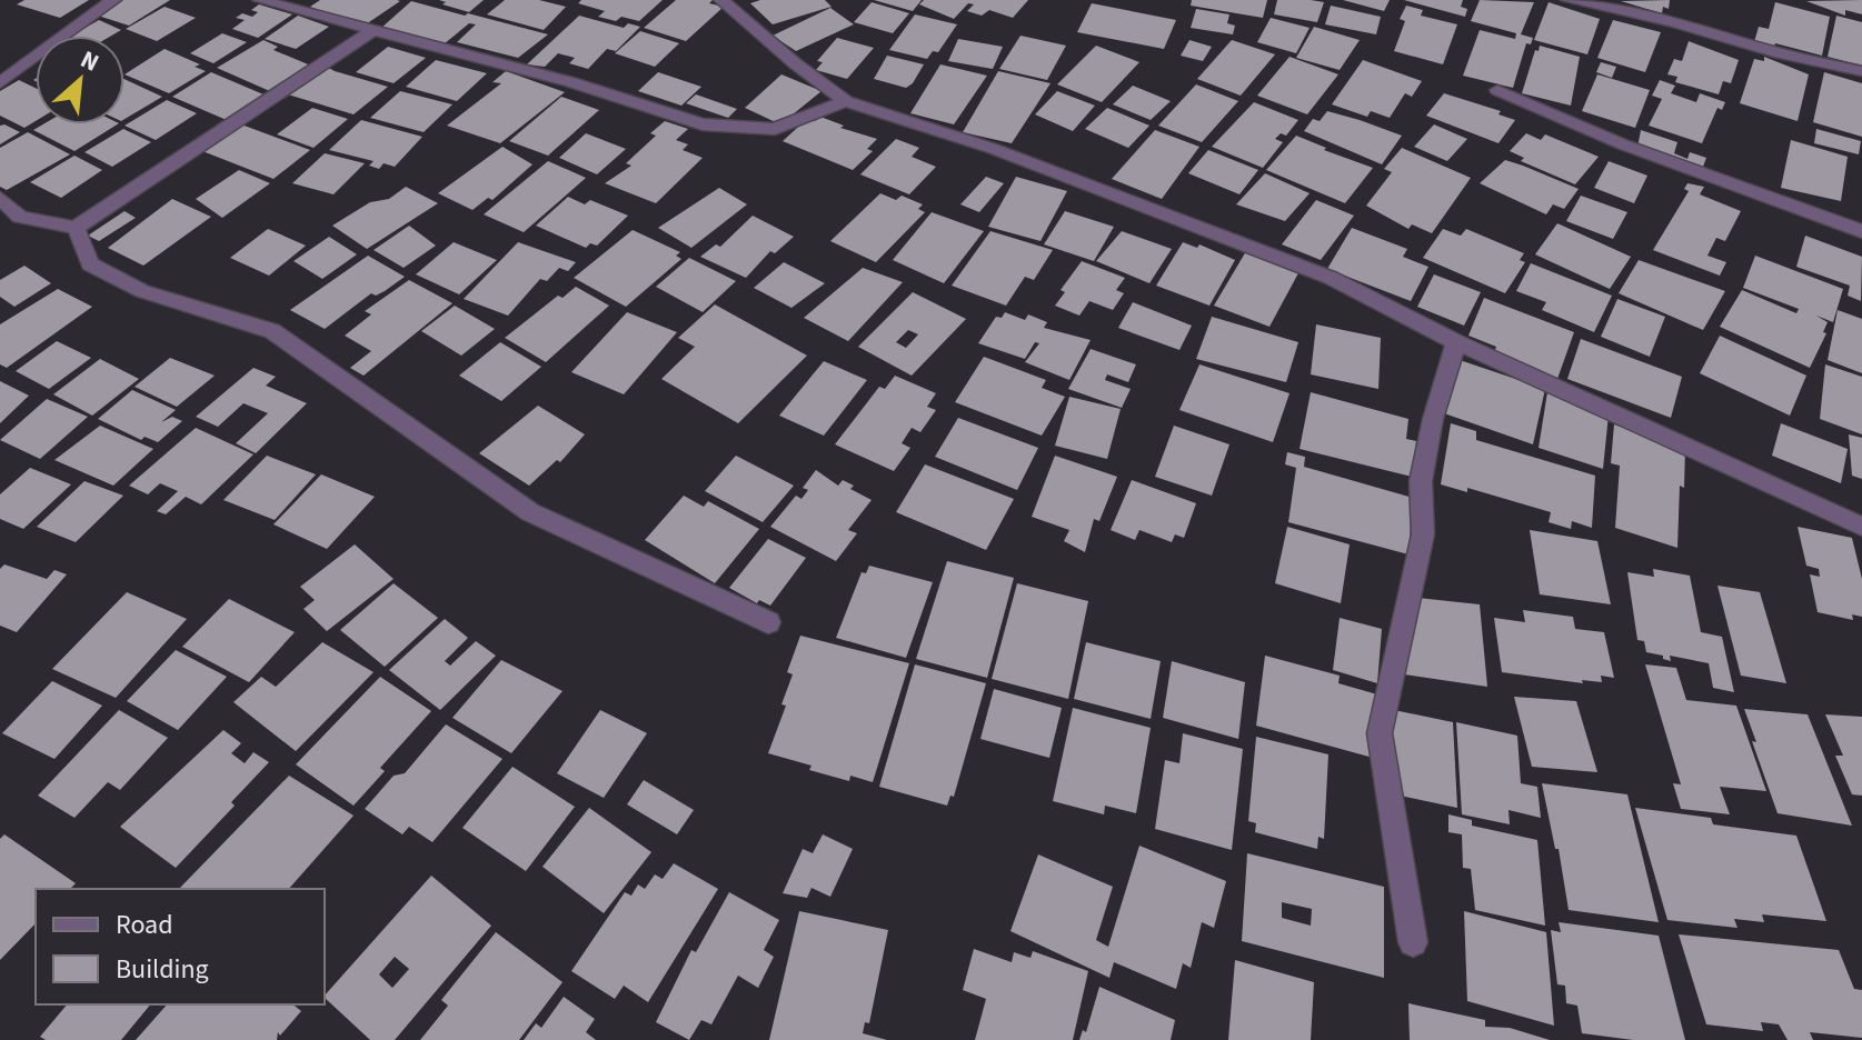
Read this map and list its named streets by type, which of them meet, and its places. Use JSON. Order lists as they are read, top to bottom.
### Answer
{
  "legend": ["Road", "Building"],
  "north": "top right"
}
